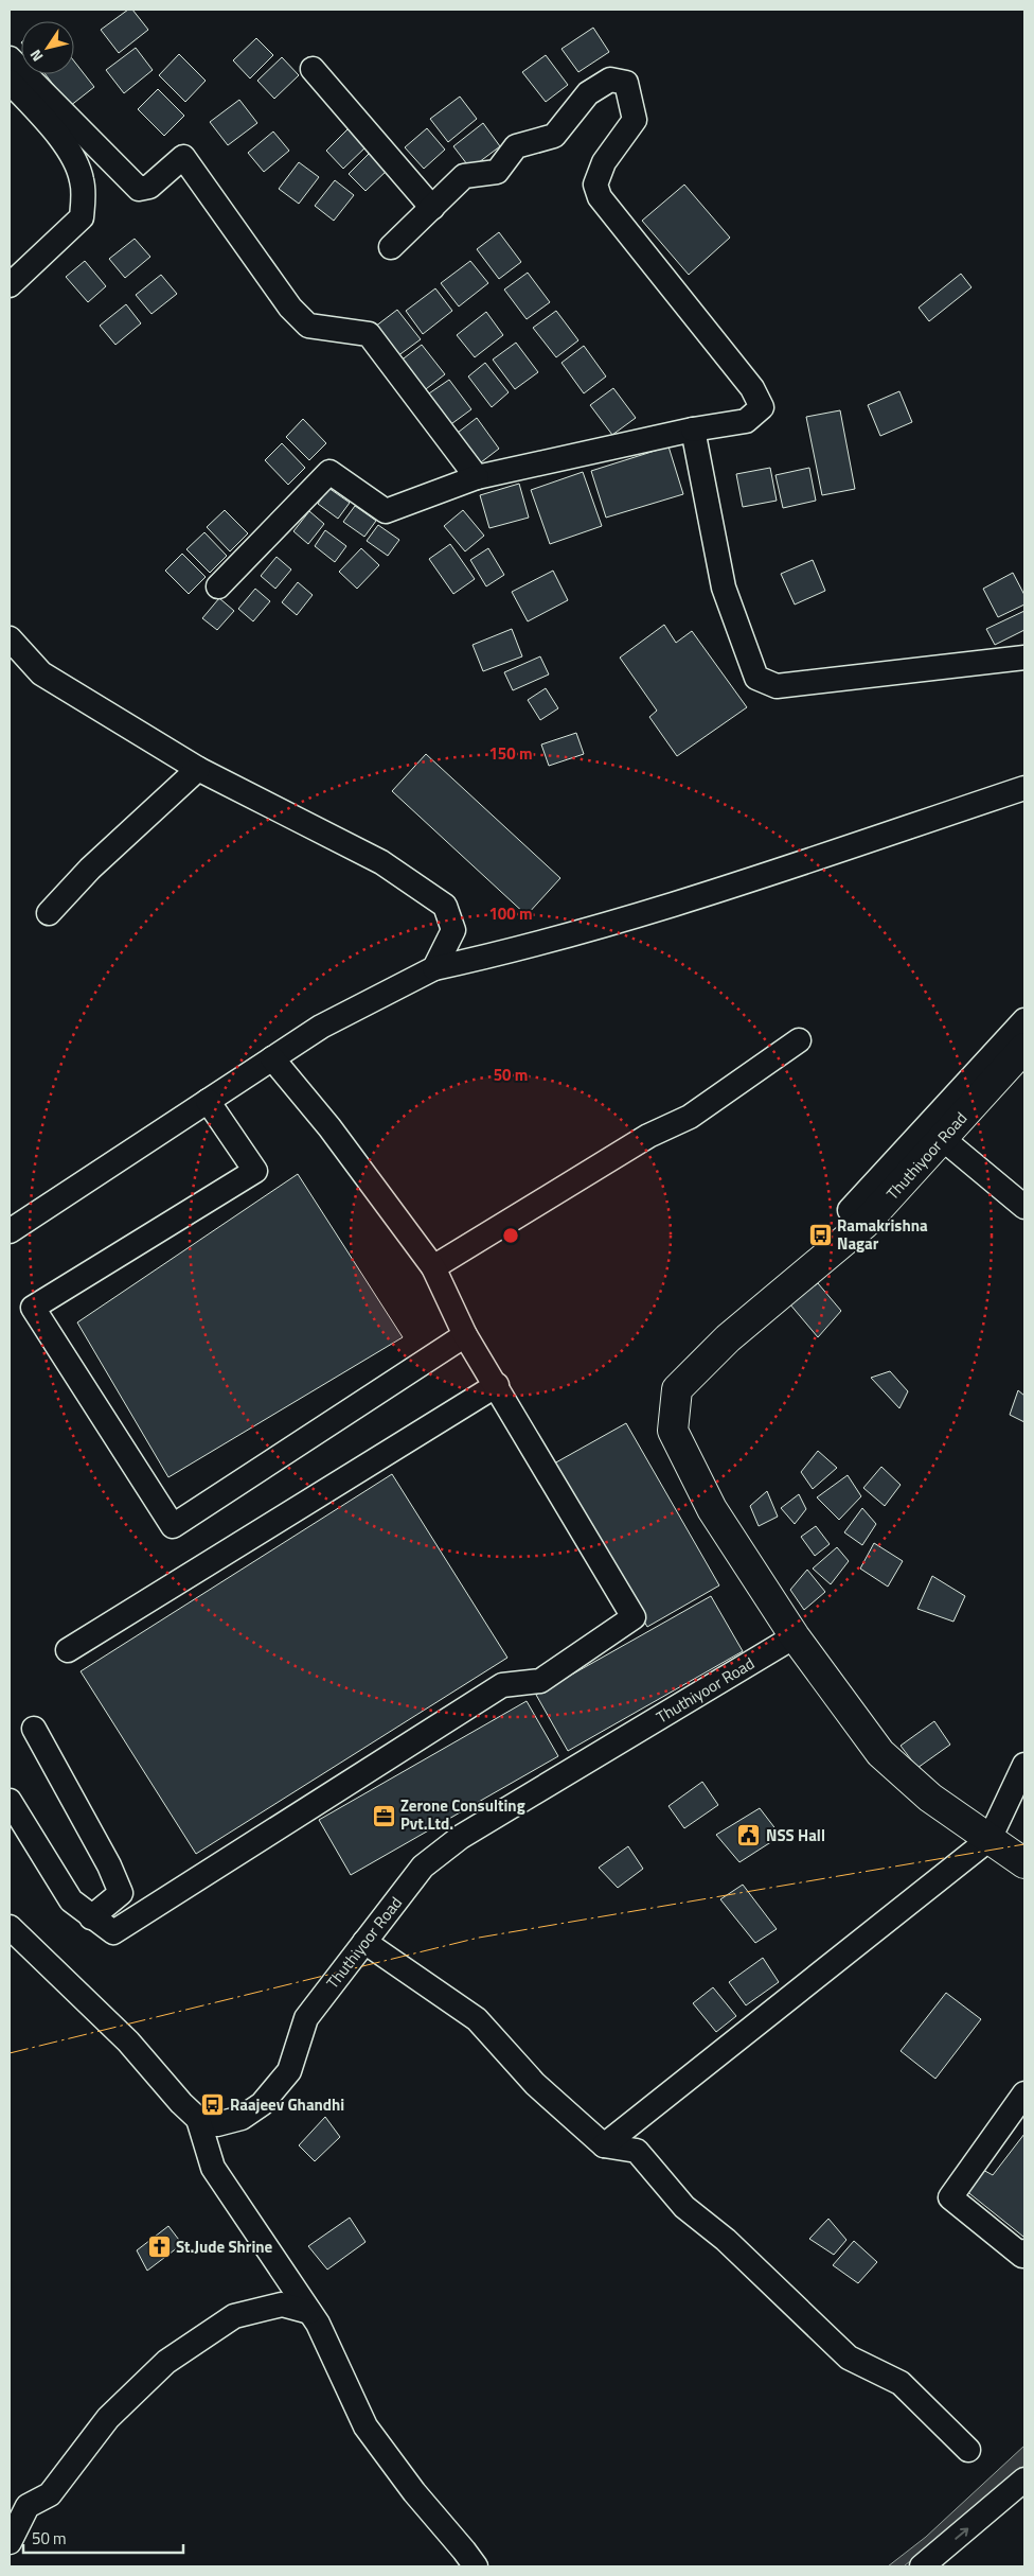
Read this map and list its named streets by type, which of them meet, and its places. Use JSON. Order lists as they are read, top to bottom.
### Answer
{
  "streets": {
    "main road": ["Thuthiyoor Road"]
  },
  "places": {
    "bus stop": ["Ramakrishna Nagar", "Raajeev Ghandhi"],
    "office": ["Zerone Consulting Pvt.Ltd."],
    "public building": ["NSS Hall"],
    "church": ["St.Jude Shrine"]
  },
  "scale_bar": "50 m",
  "north": "bottom left",
  "rings": ["150 m", "100 m", "50 m"]
}
